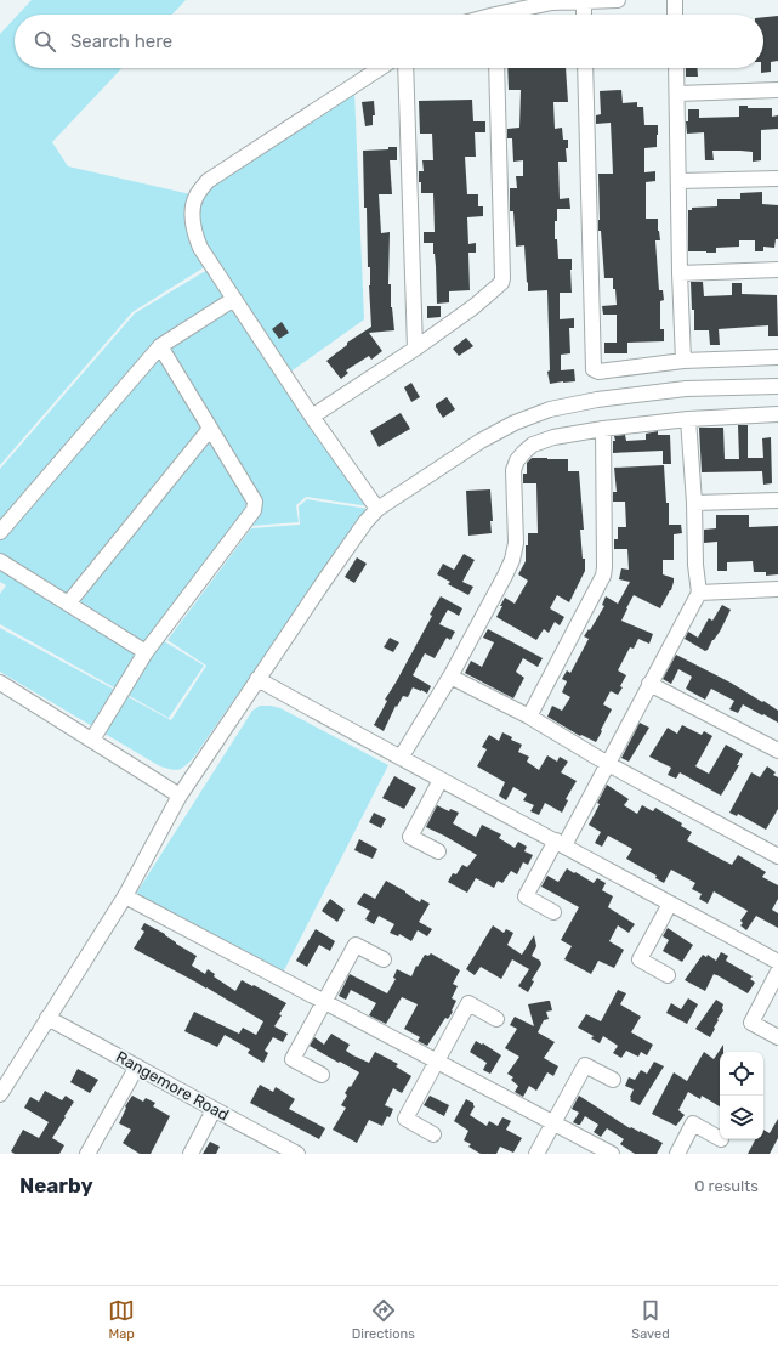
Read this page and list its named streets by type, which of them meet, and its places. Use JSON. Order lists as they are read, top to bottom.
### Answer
{
  "streets": {
    "street": ["Rangemore Road"]
  },
  "page": {
    "search": "Search here",
    "heading": ["Nearby", "0 results"],
    "nav": ["Map", "Directions", "Saved"]
  }
}
